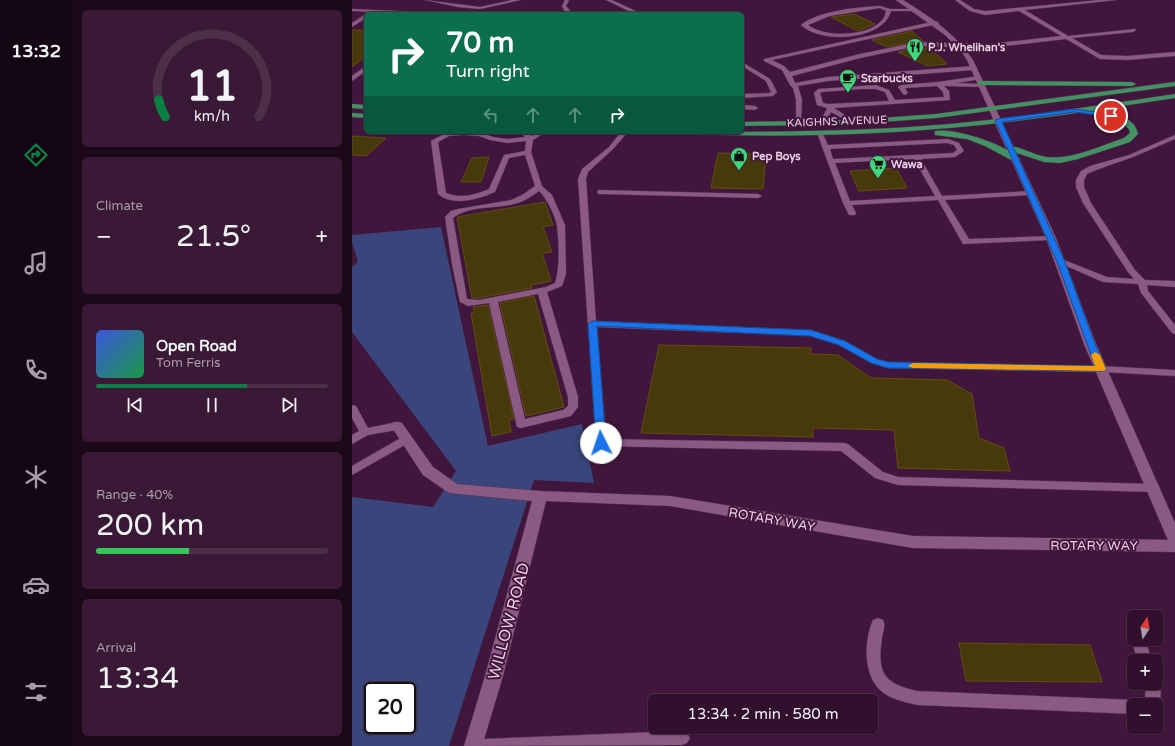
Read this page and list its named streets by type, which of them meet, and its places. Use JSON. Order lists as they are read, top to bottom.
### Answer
{
  "streets": {
    "highway": ["KAIGHNS AVENUE"],
    "street": ["ROTARY WAY", "WILLOW ROAD"]
  },
  "crossings": [
    ["ROTARY WAY", "WILLOW ROAD"]
  ],
  "places": {
    "restaurant": ["P.J. Whelihan's"],
    "cafe": ["Starbucks"],
    "shop": ["Pep Boys"],
    "supermarket": ["Wawa"]
  },
  "north": "top",
  "page": {
    "tabs": "13:32",
    "turn": ["70 m", "Turn right"],
    "tile": [
      "Climate",
      ["Range · 40%", "200 km"],
      ["Arrival", "13:34"]
    ],
    "heat": ["−", "21.5°", "+"],
    "song": ["Open Road", "Tom Ferris"],
    "map_buttons": ["+", "−"],
    "limit": "20",
    "trip": "13:34 · 2 min · 580 m",
    "gauge": ["11", "km/h"]
  }
}
